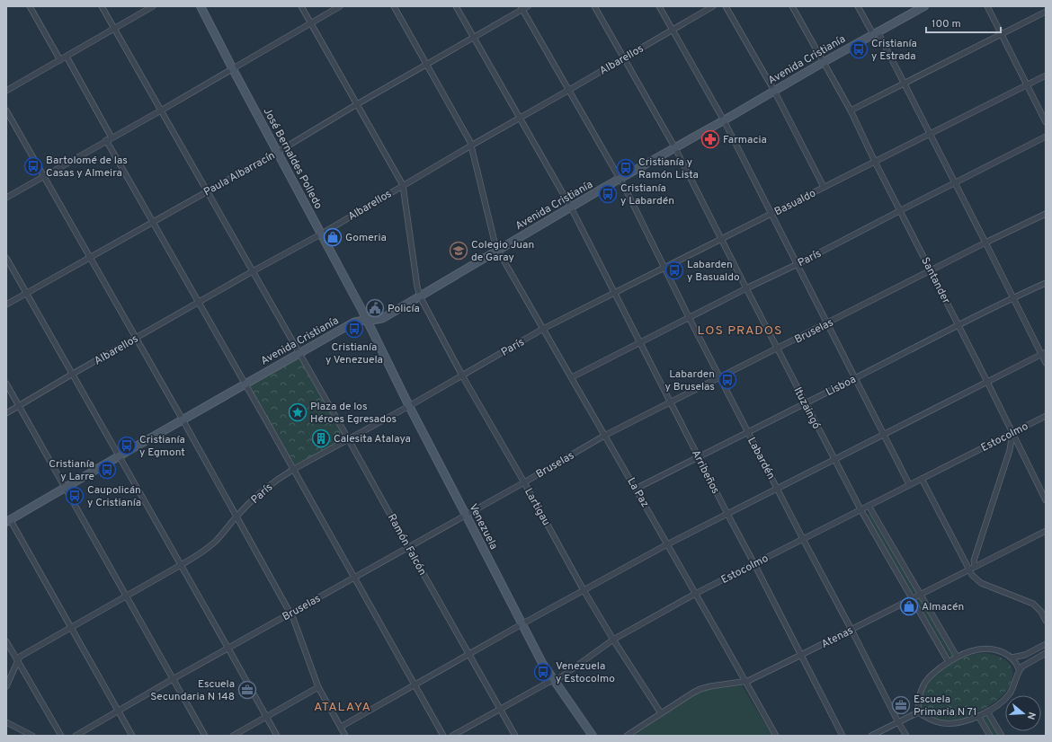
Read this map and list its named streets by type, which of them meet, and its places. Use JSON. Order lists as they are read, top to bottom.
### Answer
{
  "streets": {
    "main road": ["Avenida Cristianía", "José Bernaldes Polledo", "Venezuela"],
    "street": [
      "Albarellos",
      "Paula Albarracín",
      "Basualdo",
      "París",
      "Santander",
      "Bruselas",
      "Lisboa",
      "Ituzaingó",
      "Estocolmo",
      "Labardén",
      "Arribeños",
      "La Paz",
      "Lartigau",
      "Ramón Falcón",
      "Atenas"
    ]
  },
  "crossings": [
    ["Albarellos", "José Bernaldes Polledo"],
    ["Albarellos", "Ituzaingó"],
    ["Albarellos", "Labardén"],
    ["Albarellos", "Arribeños"],
    ["Albarellos", "La Paz"],
    ["Albarellos", "Lartigau"],
    ["Albarellos", "Ramón Falcón"],
    ["Avenida Cristianía", "José Bernaldes Polledo"],
    ["Avenida Cristianía", "Santander"],
    ["Avenida Cristianía", "Ituzaingó"],
    ["Avenida Cristianía", "Labardén"],
    ["Avenida Cristianía", "Arribeños"],
    ["Avenida Cristianía", "La Paz"],
    ["Avenida Cristianía", "Lartigau"],
    ["Avenida Cristianía", "Venezuela"],
    ["Avenida Cristianía", "Ramón Falcón"],
    ["José Bernaldes Polledo", "Paula Albarracín"],
    ["José Bernaldes Polledo", "Venezuela"],
    ["Paula Albarracín", "Labardén"],
    ["Paula Albarracín", "Arribeños"],
    ["Paula Albarracín", "La Paz"],
    ["Paula Albarracín", "Ramón Falcón"],
    ["Basualdo", "París"],
    ["Basualdo", "Santander"],
    ["Basualdo", "Ituzaingó"],
    ["Basualdo", "Labardén"],
    ["Basualdo", "Arribeños"],
    ["Basualdo", "La Paz"],
    ["París", "Santander"],
    ["París", "Ituzaingó"],
    ["París", "Labardén"],
    ["París", "Arribeños"],
    ["París", "La Paz"],
    ["París", "Lartigau"],
    ["París", "Venezuela"],
    ["París", "Ramón Falcón"],
    ["Santander", "Bruselas"],
    ["Santander", "Lisboa"],
    ["Santander", "Estocolmo"],
    ["Bruselas", "Ituzaingó"],
    ["Bruselas", "Labardén"],
    ["Bruselas", "Arribeños"],
    ["Bruselas", "La Paz"],
    ["Bruselas", "Lartigau"],
    ["Bruselas", "Venezuela"],
    ["Bruselas", "Ramón Falcón"],
    ["Lisboa", "Ituzaingó"],
    ["Lisboa", "Labardén"],
    ["Lisboa", "Arribeños"],
    ["Lisboa", "La Paz"],
    ["Ituzaingó", "Estocolmo"],
    ["Ituzaingó", "Atenas"],
    ["Estocolmo", "Labardén"],
    ["Estocolmo", "Arribeños"],
    ["Estocolmo", "La Paz"],
    ["Estocolmo", "Lartigau"],
    ["Estocolmo", "Venezuela"],
    ["Estocolmo", "Ramón Falcón"],
    ["Labardén", "Atenas"],
    ["Arribeños", "Atenas"],
    ["La Paz", "Atenas"],
    ["Lartigau", "Atenas"]
  ],
  "districts": ["LOS PRADOS", "ATALAYA"],
  "places": {
    "bus stop": [
      "Cristianía y Estrada",
      "Bartolomé de las Casas y Almeira",
      "Cristianía y Ramón Lista",
      "Cristianía y Labardén",
      "Labarden y Basualdo",
      "Cristianía y Venezuela",
      "Labarden y Bruselas",
      "Cristianía y Egmont",
      "Cristianía y Larre",
      "Caupolicán y Cristianía",
      "Venezuela y Estocolmo"
    ],
    "pharmacy": ["Farmacia"],
    "shop": ["Gomeria", "Almacén"],
    "school or university": ["Colegio Juan de Garay"],
    "public building": ["Policía"],
    "place": ["Plaza de los Héroes Egresados"],
    "building": ["Calesita Atalaya"],
    "office": ["Escuela Secundaria N 148", "Escuela Primaria N 71"]
  },
  "scale_bar": "100 m",
  "north": "right"
}
